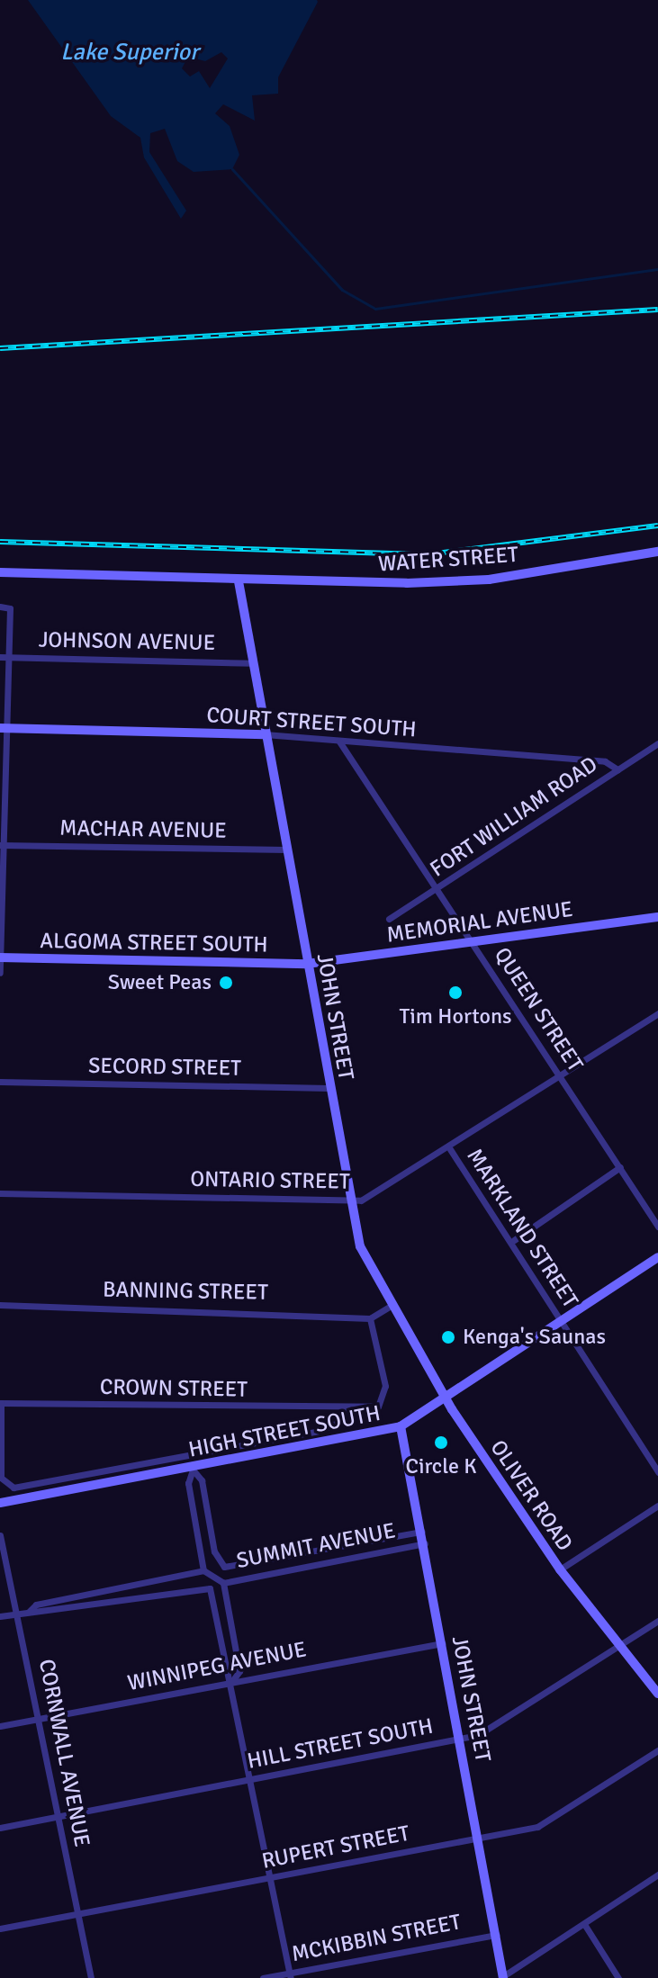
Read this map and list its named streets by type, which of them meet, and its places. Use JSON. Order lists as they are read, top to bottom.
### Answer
{
  "streets": {
    "main road": [
      "WATER STREET",
      "COURT STREET SOUTH",
      "MEMORIAL AVENUE",
      "ALGOMA STREET SOUTH",
      "JOHN STREET",
      "HIGH STREET SOUTH",
      "OLIVER ROAD"
    ],
    "street": [
      "JOHNSON AVENUE",
      "FORT WILLIAM ROAD",
      "MACHAR AVENUE",
      "QUEEN STREET",
      "SECORD STREET",
      "ONTARIO STREET",
      "MARKLAND STREET",
      "BANNING STREET",
      "CROWN STREET",
      "SUMMIT AVENUE",
      "WINNIPEG AVENUE",
      "HILL STREET SOUTH",
      "CORNWALL AVENUE",
      "RUPERT STREET",
      "MCKIBBIN STREET"
    ]
  },
  "crossings": [
    ["WATER STREET", "JOHN STREET"],
    ["JOHNSON AVENUE", "JOHN STREET"],
    ["COURT STREET SOUTH", "FORT WILLIAM ROAD"],
    ["COURT STREET SOUTH", "QUEEN STREET"],
    ["COURT STREET SOUTH", "JOHN STREET"],
    ["FORT WILLIAM ROAD", "QUEEN STREET"],
    ["MACHAR AVENUE", "JOHN STREET"],
    ["MEMORIAL AVENUE", "ALGOMA STREET SOUTH"],
    ["MEMORIAL AVENUE", "QUEEN STREET"],
    ["MEMORIAL AVENUE", "JOHN STREET"],
    ["ALGOMA STREET SOUTH", "JOHN STREET"],
    ["QUEEN STREET", "ONTARIO STREET"],
    ["JOHN STREET", "SECORD STREET"],
    ["JOHN STREET", "ONTARIO STREET"],
    ["JOHN STREET", "HIGH STREET SOUTH"],
    ["JOHN STREET", "OLIVER ROAD"],
    ["JOHN STREET", "SUMMIT AVENUE"],
    ["JOHN STREET", "WINNIPEG AVENUE"],
    ["JOHN STREET", "HILL STREET SOUTH"],
    ["JOHN STREET", "RUPERT STREET"],
    ["JOHN STREET", "MCKIBBIN STREET"],
    ["ONTARIO STREET", "MARKLAND STREET"],
    ["MARKLAND STREET", "HIGH STREET SOUTH"],
    ["HIGH STREET SOUTH", "OLIVER ROAD"],
    ["HIGH STREET SOUTH", "SUMMIT AVENUE"],
    ["OLIVER ROAD", "HILL STREET SOUTH"],
    ["SUMMIT AVENUE", "WINNIPEG AVENUE"],
    ["WINNIPEG AVENUE", "CORNWALL AVENUE"],
    ["HILL STREET SOUTH", "CORNWALL AVENUE"],
    ["CORNWALL AVENUE", "RUPERT STREET"]
  ],
  "water": ["Lake Superior"],
  "places": [
    "Sweet Peas",
    "Tim Hortons",
    "Kenga's Saunas",
    "Circle K"
  ]
}
